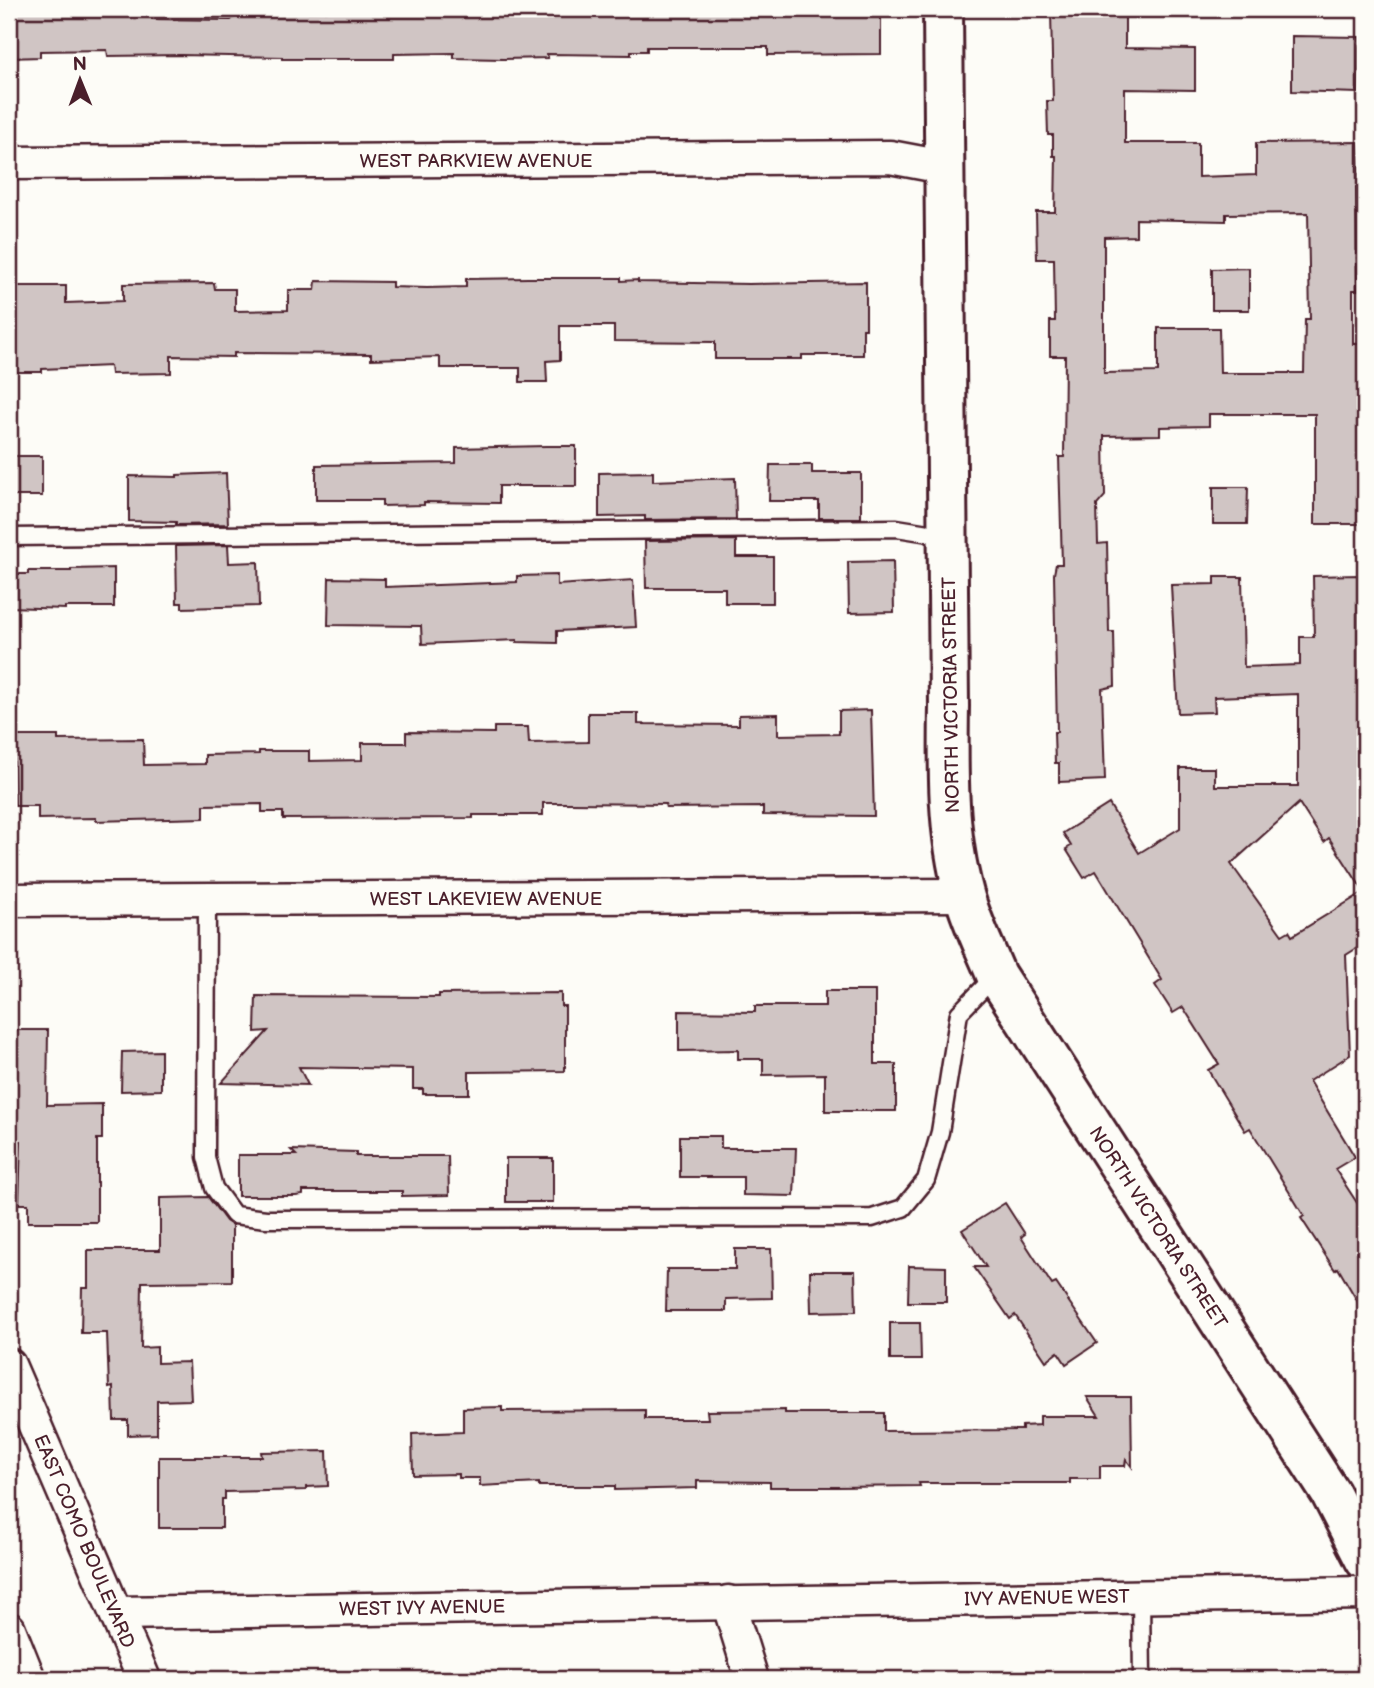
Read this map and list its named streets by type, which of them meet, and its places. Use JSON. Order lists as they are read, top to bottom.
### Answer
{
  "streets": {
    "street": [
      "WEST PARKVIEW AVENUE",
      "NORTH VICTORIA STREET",
      "WEST LAKEVIEW AVENUE",
      "EAST COMO BOULEVARD",
      "IVY AVENUE WEST",
      "WEST IVY AVENUE"
    ]
  },
  "crossings": [
    ["WEST PARKVIEW AVENUE", "NORTH VICTORIA STREET"],
    ["NORTH VICTORIA STREET", "WEST LAKEVIEW AVENUE"],
    ["EAST COMO BOULEVARD", "WEST IVY AVENUE"],
    ["IVY AVENUE WEST", "WEST IVY AVENUE"]
  ],
  "north": "top"
}
